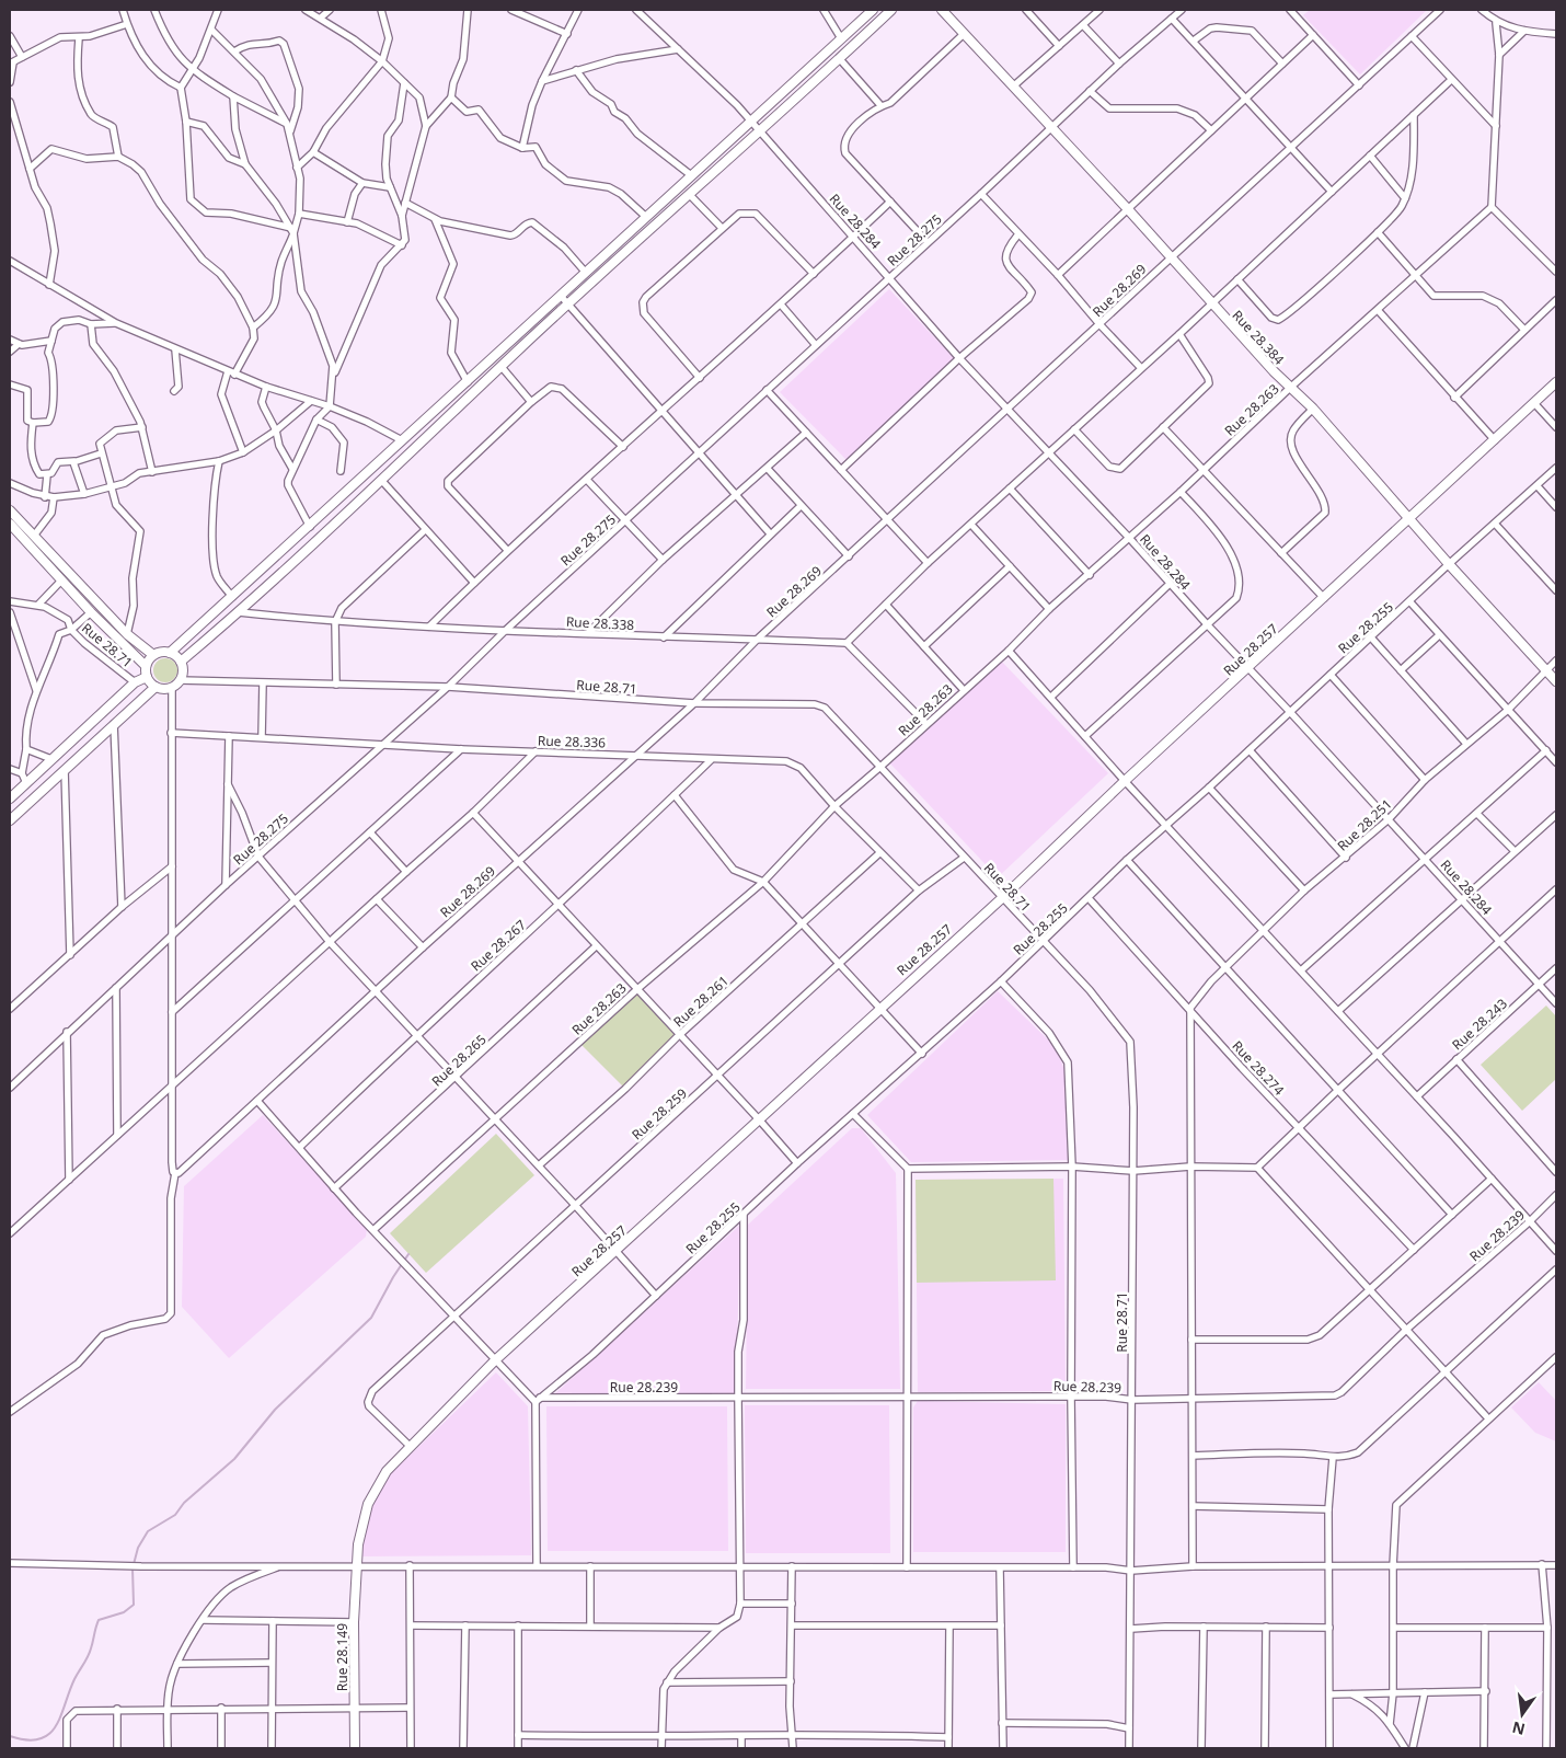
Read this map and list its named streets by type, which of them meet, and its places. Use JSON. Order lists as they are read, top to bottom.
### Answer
{
  "streets": {
    "street": [
      "Rue 28.284",
      "Rue 28.275",
      "Rue 28.269",
      "Rue 28.384",
      "Rue 28.263",
      "Rue 28.338",
      "Rue 28.255",
      "Rue 28.71",
      "Rue 28.257",
      "Rue 28.336",
      "Rue 28.251",
      "Rue 28.267",
      "Rue 28.261",
      "Rue 28.243",
      "Rue 28.265",
      "Rue 28.274",
      "Rue 28.259",
      "Rue 28.239",
      "Rue 28.149"
    ]
  },
  "crossings": [
    ["Rue 28.284", "Rue 28.275"],
    ["Rue 28.284", "Rue 28.269"],
    ["Rue 28.284", "Rue 28.263"],
    ["Rue 28.284", "Rue 28.255"],
    ["Rue 28.284", "Rue 28.257"],
    ["Rue 28.284", "Rue 28.251"],
    ["Rue 28.284", "Rue 28.243"],
    ["Rue 28.275", "Rue 28.384"],
    ["Rue 28.275", "Rue 28.338"],
    ["Rue 28.275", "Rue 28.71"],
    ["Rue 28.275", "Rue 28.336"],
    ["Rue 28.269", "Rue 28.384"],
    ["Rue 28.269", "Rue 28.338"],
    ["Rue 28.269", "Rue 28.71"],
    ["Rue 28.269", "Rue 28.336"],
    ["Rue 28.384", "Rue 28.263"],
    ["Rue 28.384", "Rue 28.255"],
    ["Rue 28.384", "Rue 28.257"],
    ["Rue 28.384", "Rue 28.251"],
    ["Rue 28.263", "Rue 28.71"],
    ["Rue 28.263", "Rue 28.336"],
    ["Rue 28.255", "Rue 28.71"],
    ["Rue 28.255", "Rue 28.274"],
    ["Rue 28.255", "Rue 28.239"],
    ["Rue 28.71", "Rue 28.257"],
    ["Rue 28.71", "Rue 28.259"],
    ["Rue 28.71", "Rue 28.239"],
    ["Rue 28.257", "Rue 28.259"],
    ["Rue 28.257", "Rue 28.149"],
    ["Rue 28.336", "Rue 28.267"],
    ["Rue 28.336", "Rue 28.261"],
    ["Rue 28.336", "Rue 28.259"],
    ["Rue 28.251", "Rue 28.274"]
  ],
  "north": "bottom"
}
